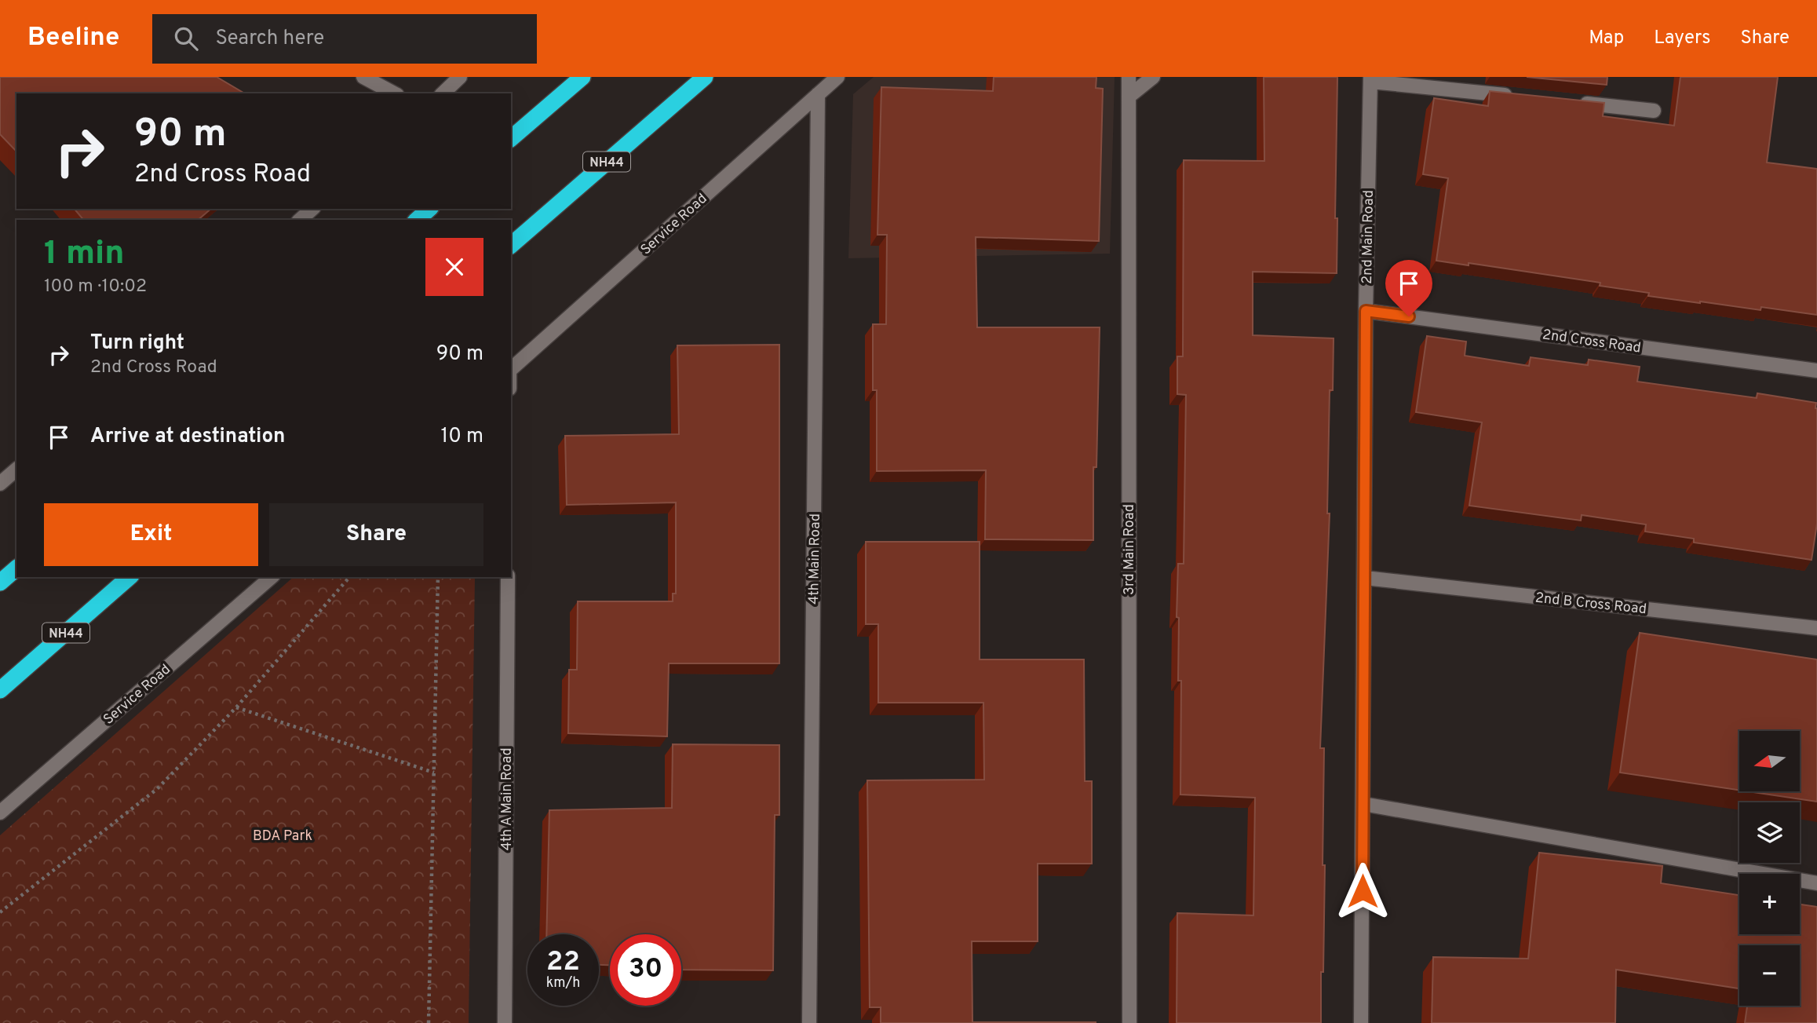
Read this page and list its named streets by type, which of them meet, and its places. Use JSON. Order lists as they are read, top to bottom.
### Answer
{
  "streets": {
    "highway": ["NH44"],
    "street": [
      "Service Road",
      "2nd Main Road",
      "2nd Cross Road",
      "3rd Main Road",
      "4th Main Road",
      "2nd B Cross Road",
      "4th A Main Road"
    ]
  },
  "crossings": [
    ["Service Road", "4th Main Road"],
    ["2nd Main Road", "2nd Cross Road"],
    ["2nd Main Road", "2nd B Cross Road"]
  ],
  "parks": ["BDA Park"],
  "north": "left",
  "page": {
    "header": "Beeline",
    "search": "Search here",
    "nav": ["Map", "Layers", "Share"],
    "turn": ["90 m", "2nd Cross Road"],
    "heading": ["1 min", "100 m · 10:02"],
    "list": [
      {
        "name": "Turn right",
        "note": "2nd Cross Road",
        "value": "90 m"
      },
      {
        "name": "Arrive at destination",
        "value": "10 m"
      }
    ],
    "buttons": ["Exit", "Share"],
    "map_buttons": ["+", "−"],
    "speed": "22 km/h",
    "limit": "30"
  }
}
